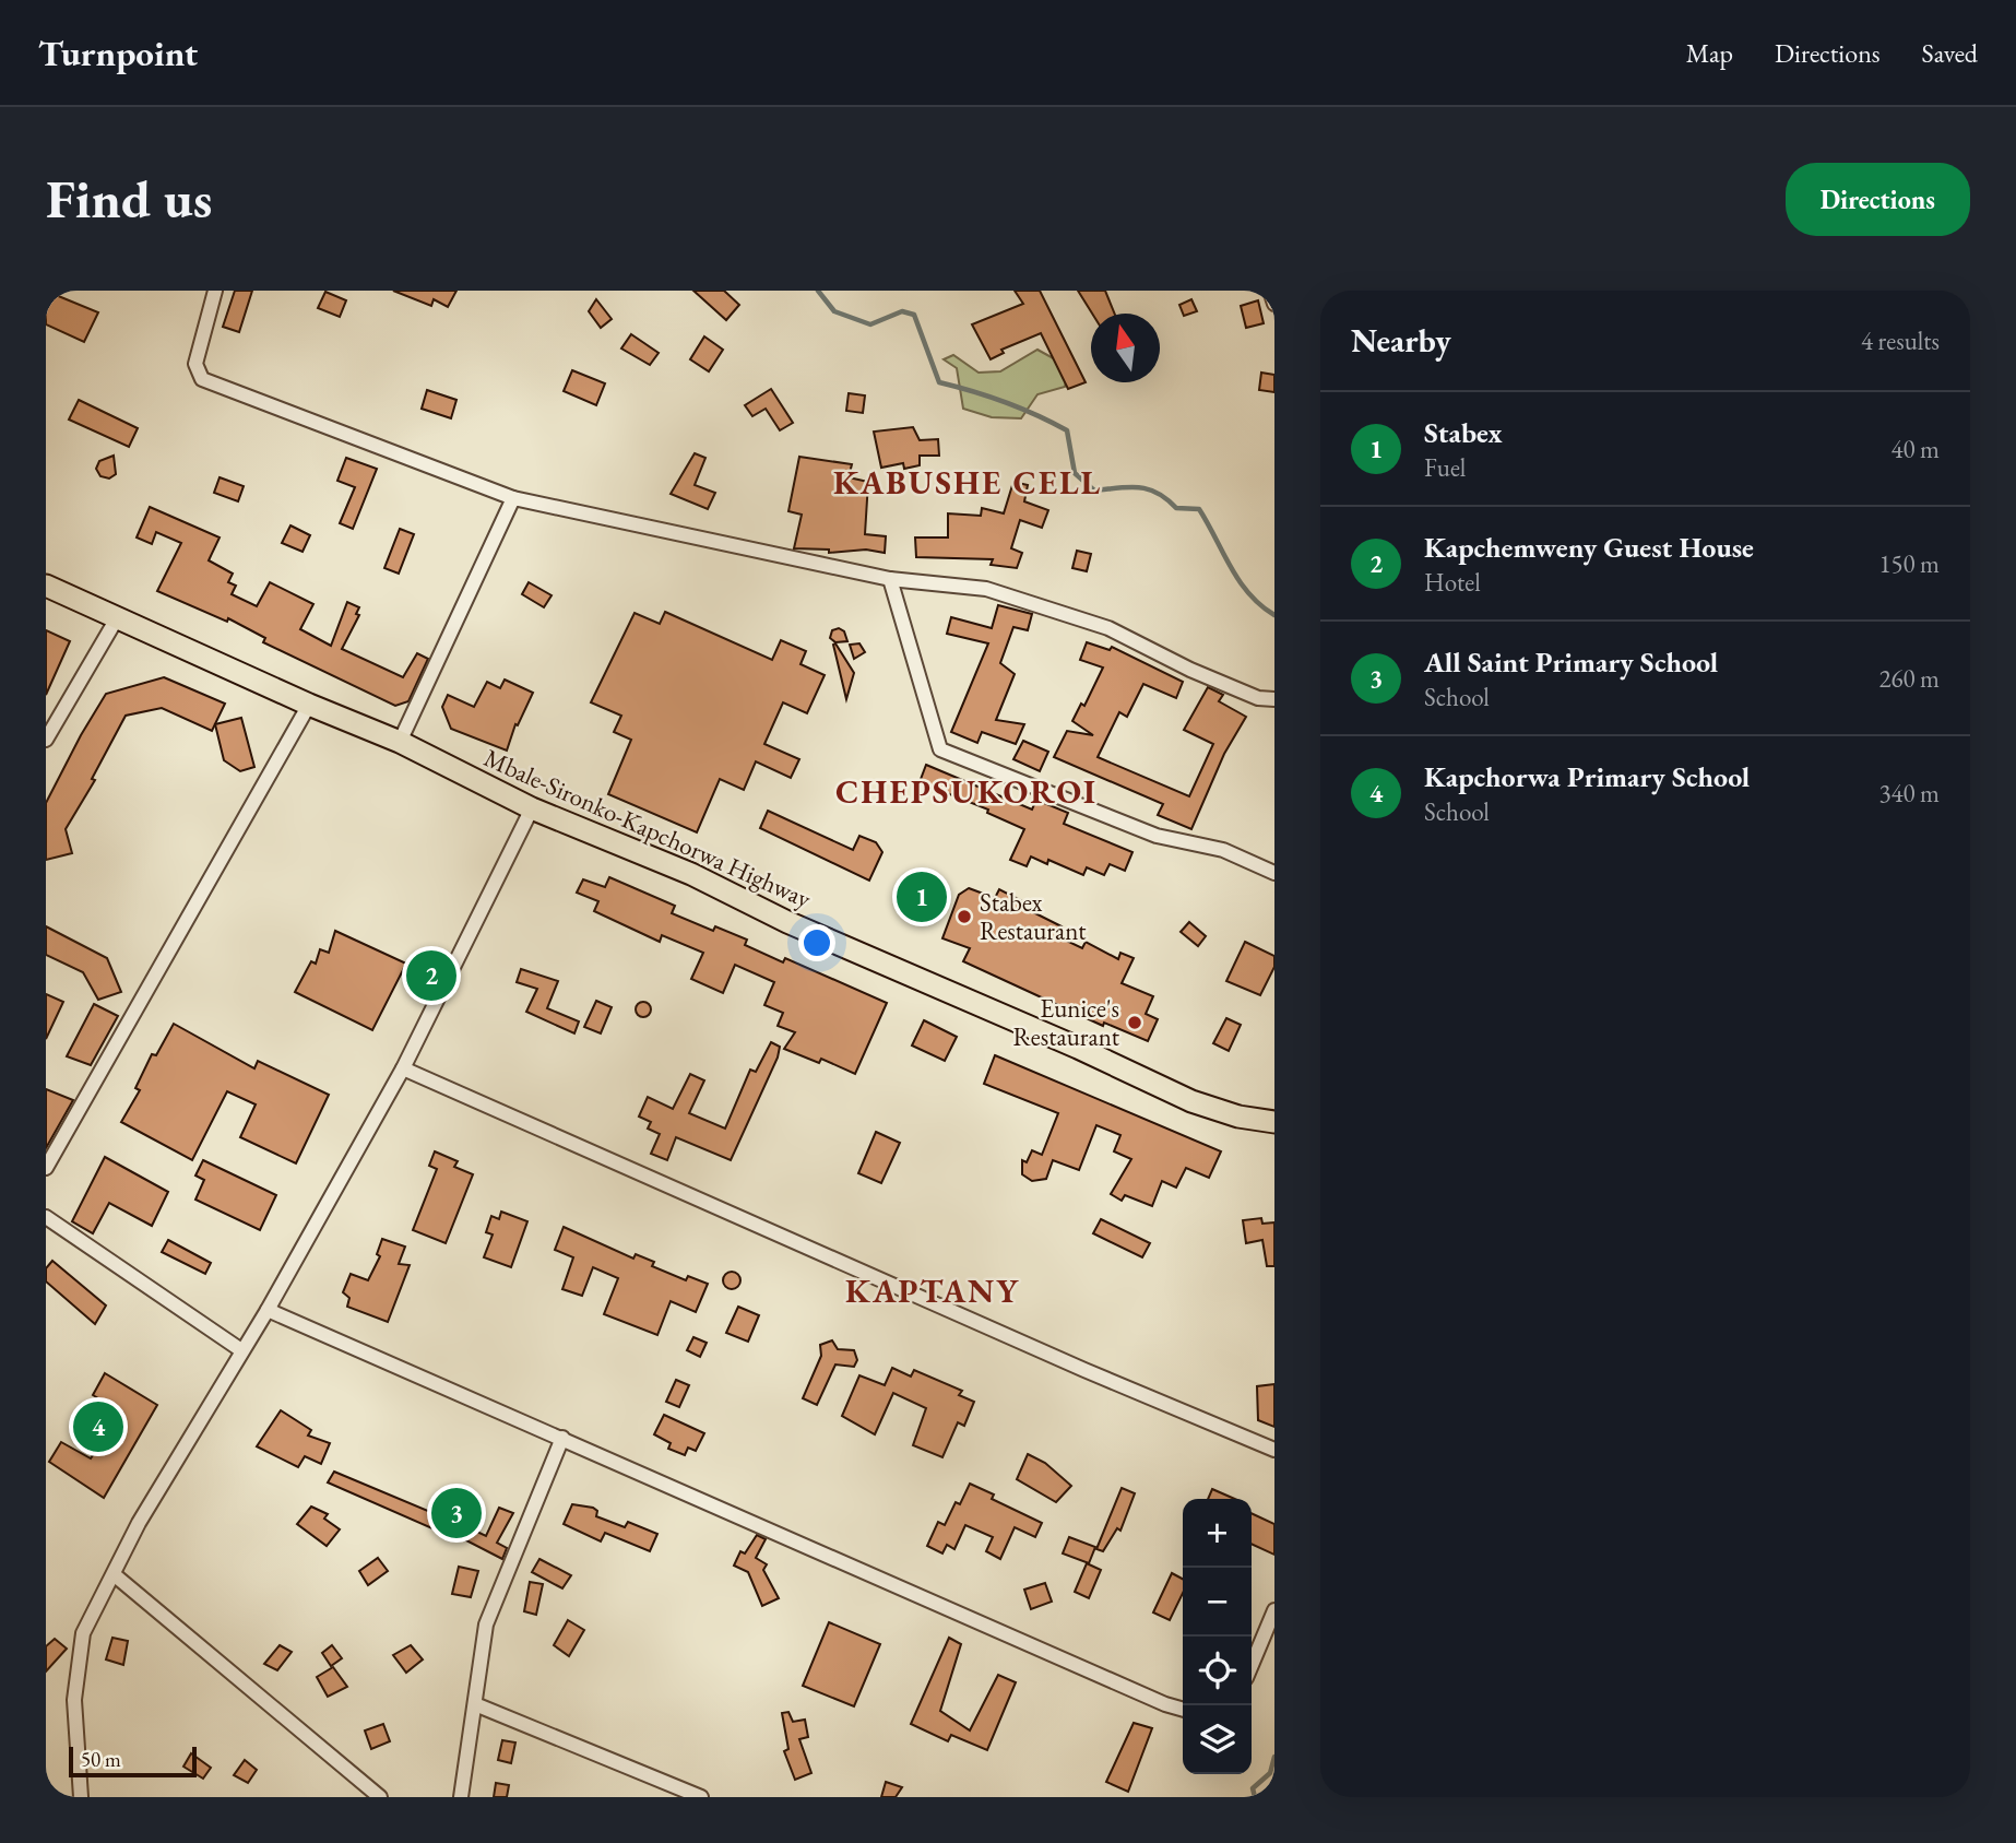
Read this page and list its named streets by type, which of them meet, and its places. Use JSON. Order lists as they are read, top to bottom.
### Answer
{
  "streets": {
    "main road": ["Mbale-Sironko-Kapchorwa Highway"]
  },
  "districts": ["KABUSHE CELL", "CHEPSUKOROI", "KAPTANY"],
  "places": ["Stabex Restaurant", "Eunice's Restaurant"],
  "scale_bar": "50 m",
  "north": "top",
  "page": {
    "header": "Turnpoint",
    "nav": ["Map", "Directions", "Saved"],
    "buttons": "Directions",
    "title": "Find us",
    "heading": ["Nearby", "4 results"],
    "list": [
      {
        "mark": "1",
        "name": "Stabex",
        "note": "Fuel",
        "value": "40 m"
      },
      {
        "mark": "2",
        "name": "Kapchemweny Guest House",
        "note": "Hotel",
        "value": "150 m"
      },
      {
        "mark": "3",
        "name": "All Saint Primary School",
        "note": "School",
        "value": "260 m"
      },
      {
        "mark": "4",
        "name": "Kapchorwa Primary School",
        "note": "School",
        "value": "340 m"
      }
    ],
    "pins": [
      "1",
      "2",
      "4",
      "3"
    ],
    "map_buttons": ["+", "−"],
    "scale": "50 m"
  }
}
